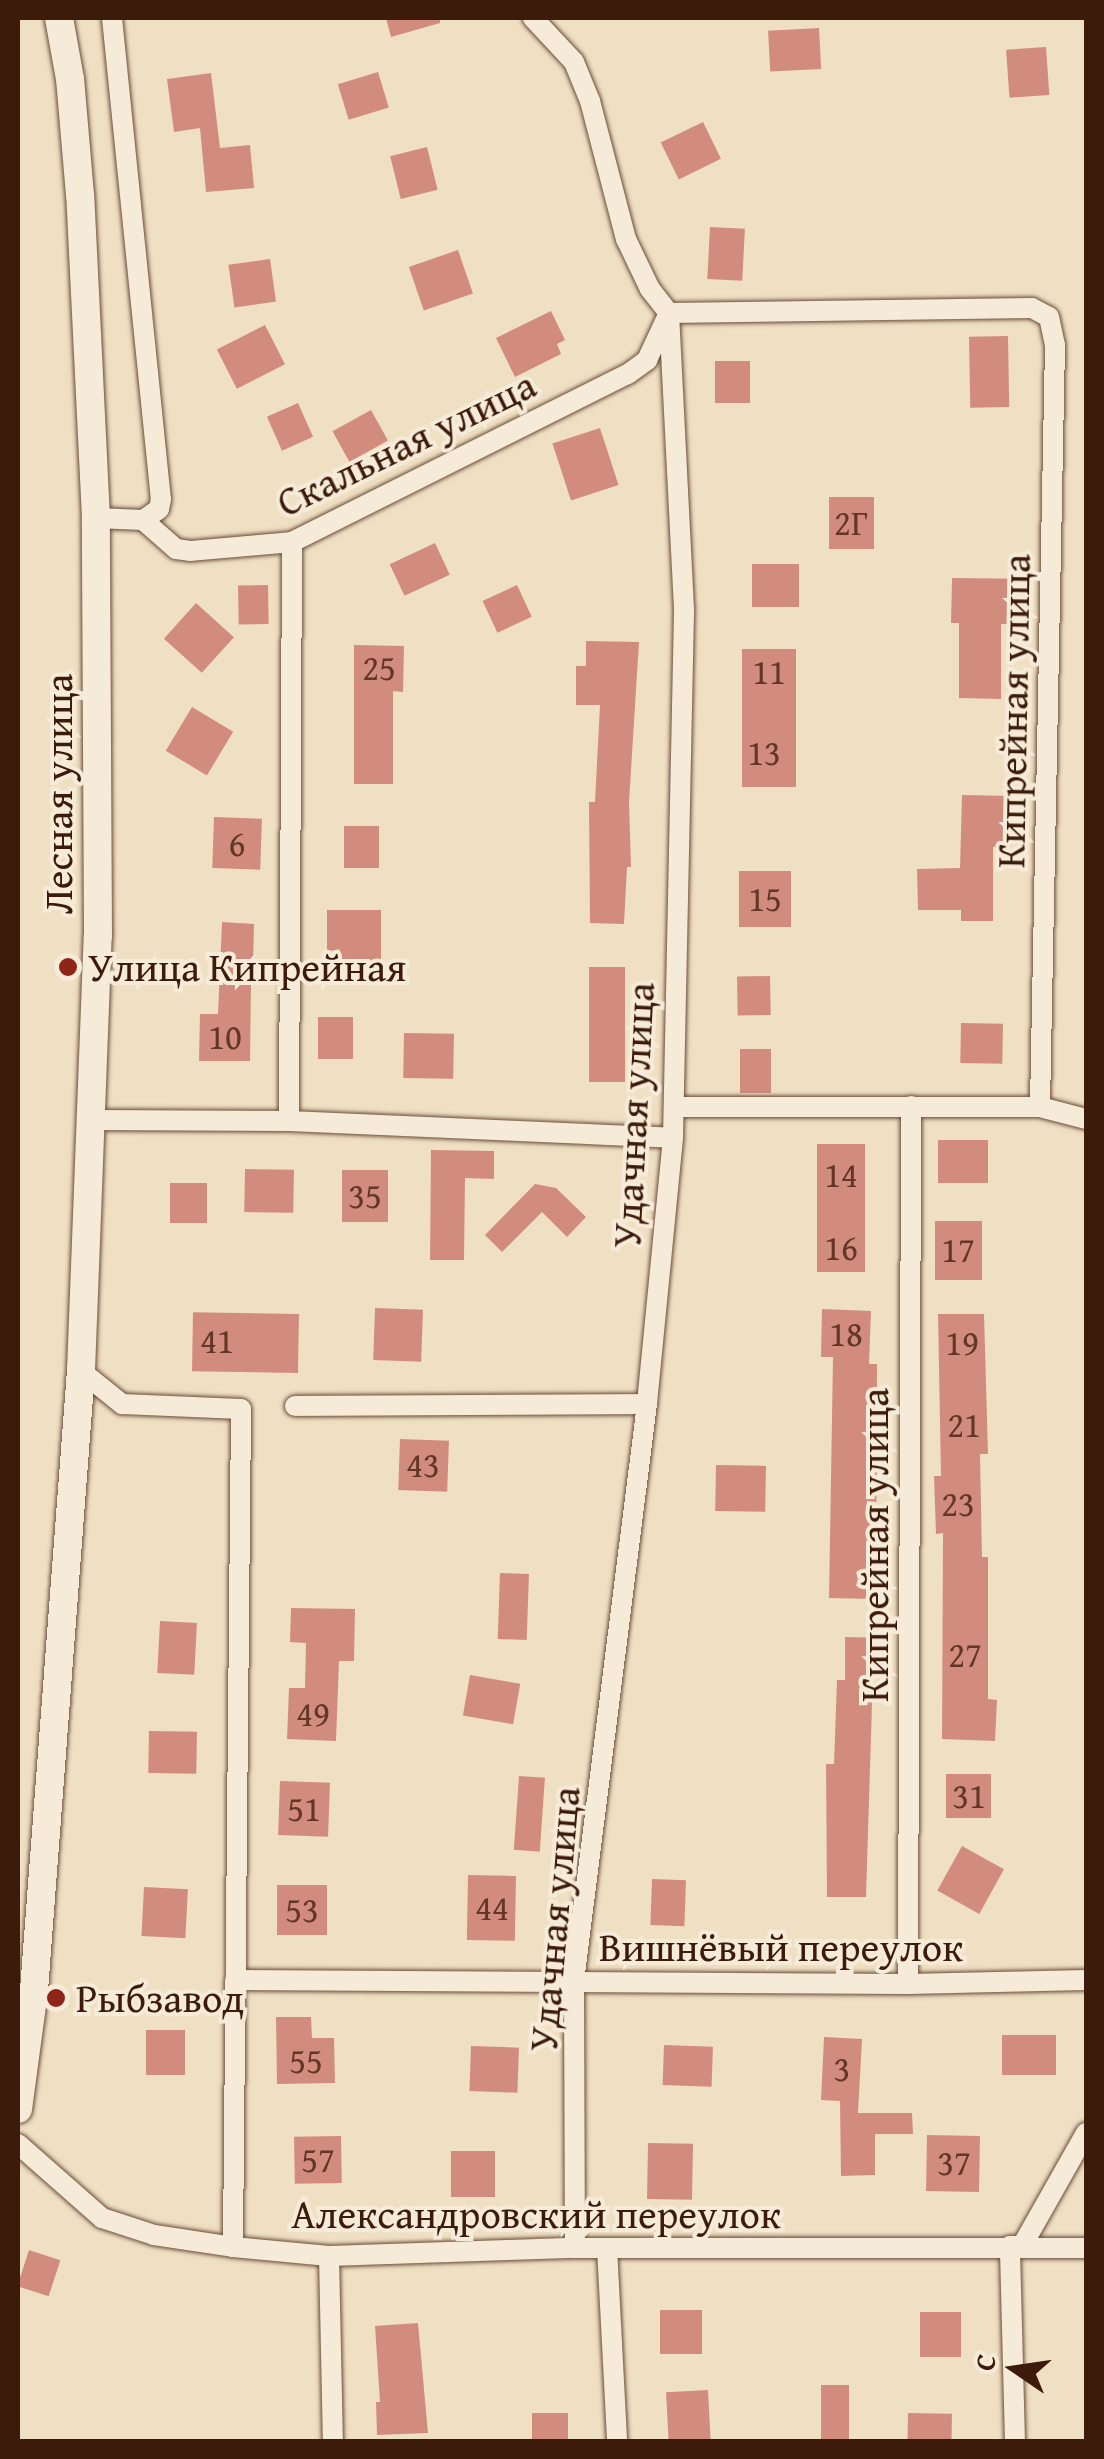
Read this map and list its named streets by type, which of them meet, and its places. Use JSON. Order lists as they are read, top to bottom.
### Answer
{
  "streets": {
    "main road": ["Лесная улица"],
    "street": [
      "Скальная улица",
      "Кипрейная улица",
      "Удачная улица",
      "Вишнёвый переулок",
      "Александровский переулок"
    ]
  },
  "crossings": [
    ["Скальная улица", "Кипрейная улица"],
    ["Скальная улица", "Удачная улица"],
    ["Кипрейная улица", "Удачная улица"],
    ["Кипрейная улица", "Вишнёвый переулок"],
    ["Удачная улица", "Вишнёвый переулок"],
    ["Удачная улица", "Александровский переулок"]
  ],
  "places": ["Улица Кипрейная", "Рыбзавод"],
  "house_numbers": [
    "2Г",
    "25",
    "11",
    "13",
    "6",
    "15",
    "10",
    "14",
    "35",
    "16",
    "17",
    "18",
    "41",
    "19",
    "21",
    "43",
    "23",
    "27",
    "49",
    "31",
    "51",
    "44",
    "53",
    "55",
    "3",
    "57",
    "37"
  ],
  "north": "left"
}
